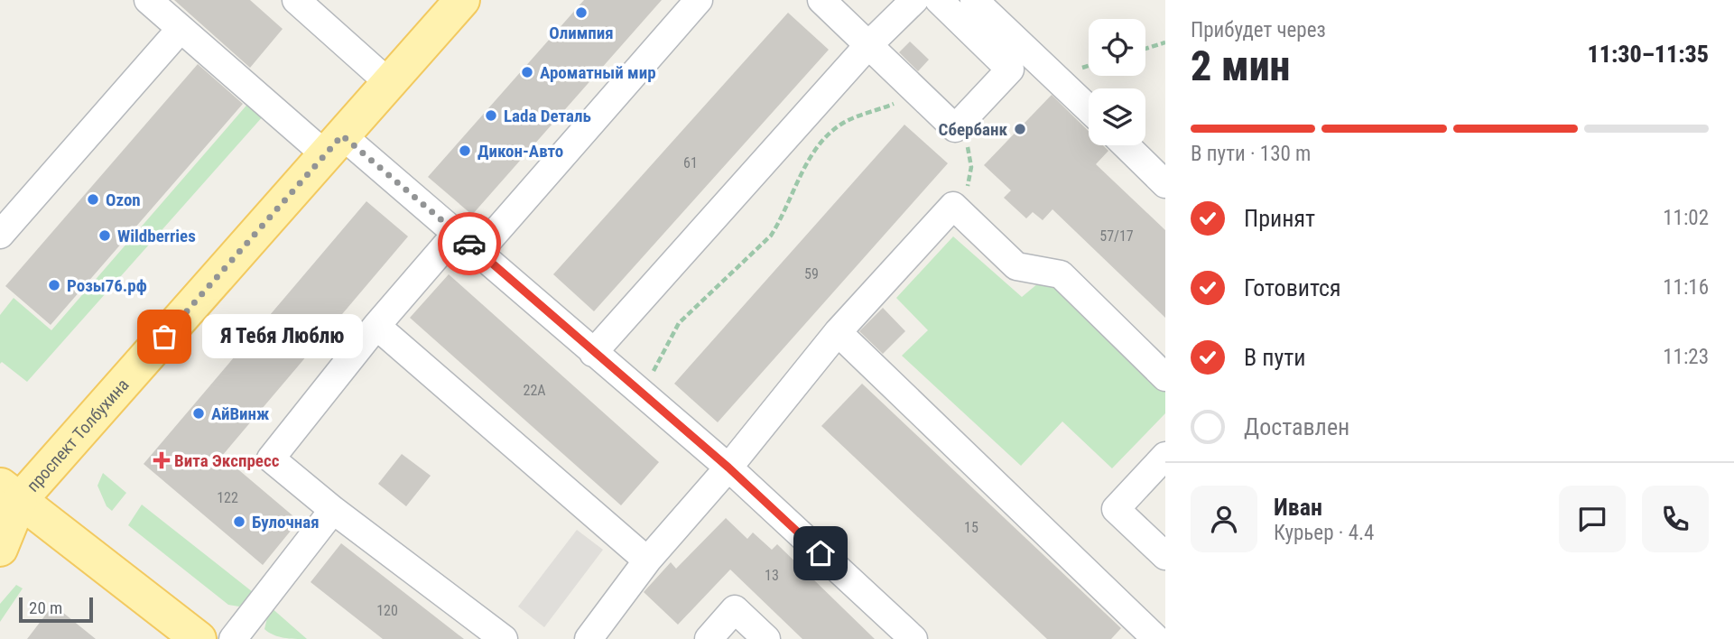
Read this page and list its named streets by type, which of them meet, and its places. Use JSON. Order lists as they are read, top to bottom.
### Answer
{
  "streets": {
    "main road": ["проспект Толбухина"]
  },
  "places": {
    "other": [
      "Олимпия",
      "Ароматный мир",
      "Lada Dеталь",
      "Сбербанк",
      "Дикон-Авто",
      "Ozon",
      "Wildberries",
      "Розы76.рф",
      "Я Тебя Люблю",
      "АйВинж",
      "Булочная"
    ],
    "health": ["Вита Экспресс"]
  },
  "house_numbers": [
    "61",
    "57/17",
    "59",
    "22А",
    "122",
    "15",
    "13",
    "120"
  ],
  "scale_bar": "20 m",
  "page": {
    "heading": ["2 мин", "Прибудет через", "11:30–11:35"],
    "panel": ["Иван", "Курьер · 4.4"],
    "bar": "В пути · 130 m",
    "list": [
      ["Принят", "11:02"],
      ["Готовится", "11:16"],
      ["В пути", "11:23"],
      "Доставлен"
    ],
    "bubble": "Я Тебя Люблю",
    "scale": "20 m"
  }
}
